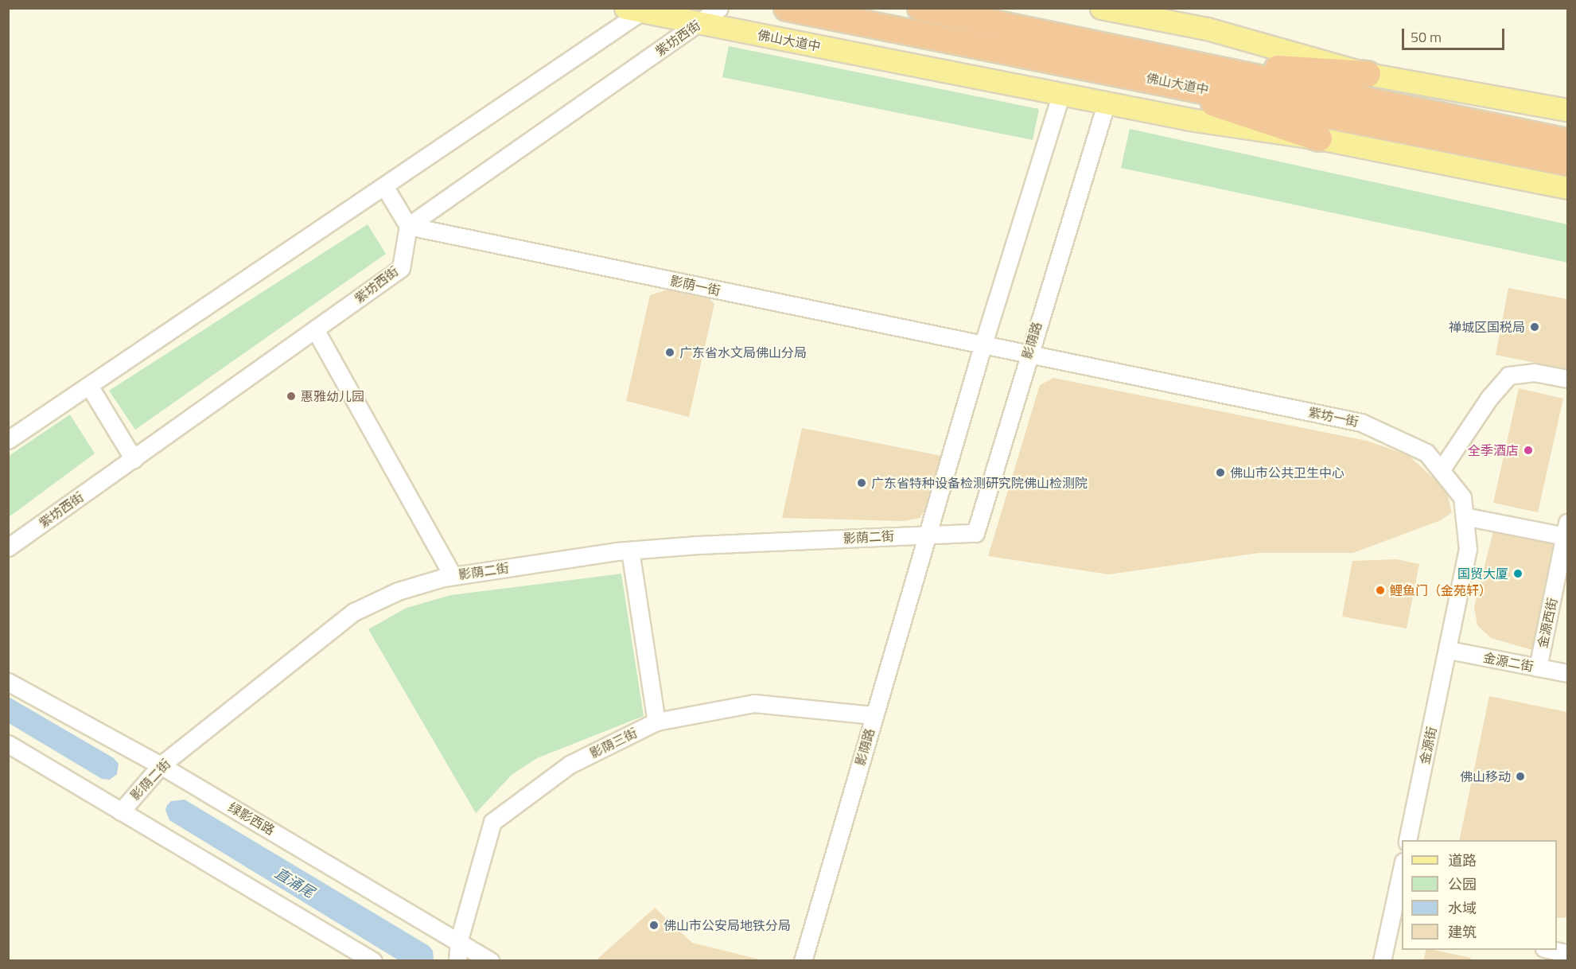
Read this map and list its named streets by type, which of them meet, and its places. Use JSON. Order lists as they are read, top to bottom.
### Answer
{
  "streets": {
    "highway": ["佛山大道中"],
    "street": [
      "紫坊西街",
      "影荫一街",
      "影荫路",
      "紫坊一街",
      "影荫二街",
      "金源西街",
      "金源二街",
      "影荫三街",
      "金源街",
      "绿影西路"
    ]
  },
  "crossings": [
    ["紫坊西街", "佛山大道中"],
    ["紫坊西街", "影荫一街"],
    ["佛山大道中", "影荫路"],
    ["影荫一街", "影荫路"],
    ["影荫一街", "紫坊一街"],
    ["影荫路", "紫坊一街"],
    ["影荫路", "影荫二街"],
    ["影荫路", "影荫三街"],
    ["紫坊一街", "金源二街"],
    ["紫坊一街", "金源街"],
    ["影荫二街", "绿影西路"],
    ["金源西街", "金源二街"],
    ["金源二街", "金源街"],
    ["影荫三街", "绿影西路"]
  ],
  "water": ["直涌尾"],
  "places": [
    "禅城区国税局",
    "广东省水文局佛山分局",
    "惠雅幼儿园",
    "全季酒店",
    "佛山市公共卫生中心",
    "广东省特种设备检测研究院佛山检测院",
    "国贸大厦",
    "鲤鱼门（金苑轩）",
    "佛山移动",
    "佛山市公安局地铁分局"
  ],
  "legend": [
    "道路",
    "公园",
    "水域",
    "建筑"
  ],
  "scale_bar": "50 m"
}
